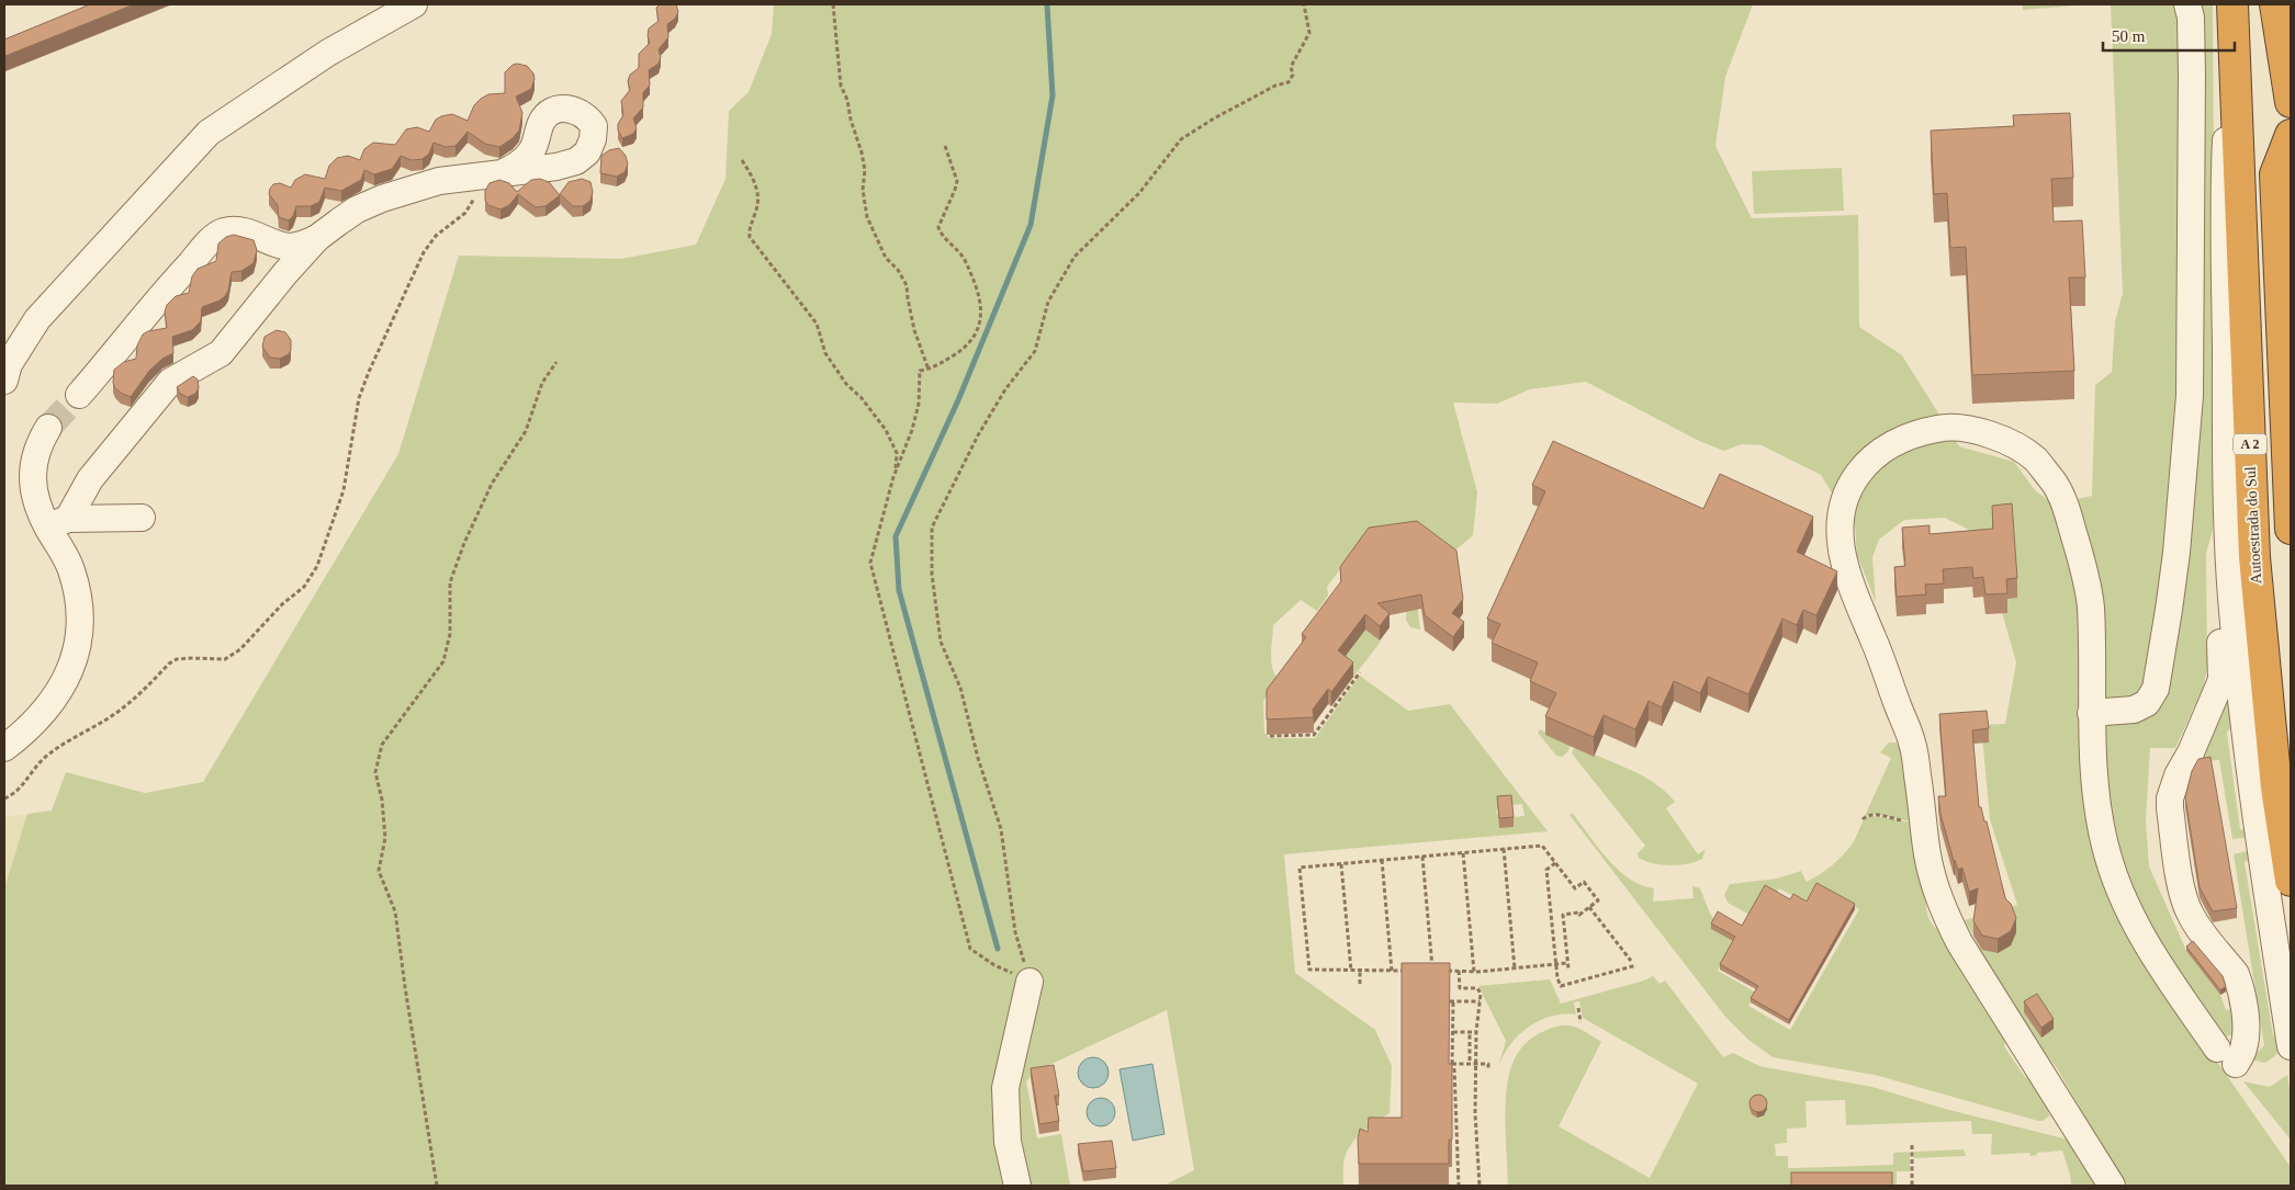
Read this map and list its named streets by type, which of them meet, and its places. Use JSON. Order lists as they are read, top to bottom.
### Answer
{
  "streets": {
    "highway": ["A 2", "Autoestrada do Sul"]
  },
  "scale_bar": "50 m"
}
